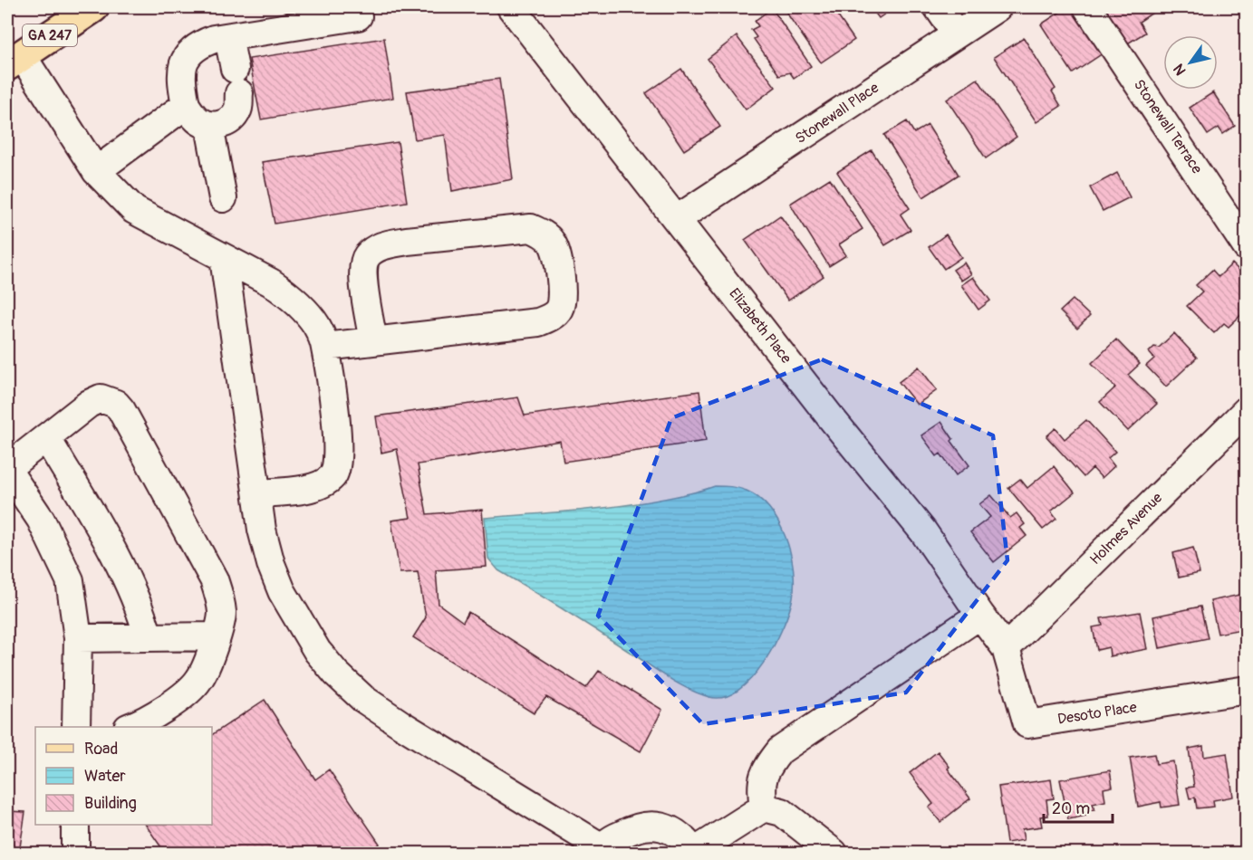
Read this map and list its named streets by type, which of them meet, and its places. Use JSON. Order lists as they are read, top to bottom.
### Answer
{
  "streets": {
    "main road": ["GA 247"],
    "street": [
      "Stonewall Place",
      "Stonewall Terrace",
      "Elizabeth Place",
      "Holmes Avenue",
      "Desoto Place"
    ]
  },
  "crossings": [
    ["Stonewall Place", "Elizabeth Place"],
    ["Elizabeth Place", "Holmes Avenue"],
    ["Elizabeth Place", "Desoto Place"],
    ["Holmes Avenue", "Desoto Place"]
  ],
  "legend": ["Road", "Water", "Building"],
  "scale_bar": "20 m",
  "north": "bottom left"
}
